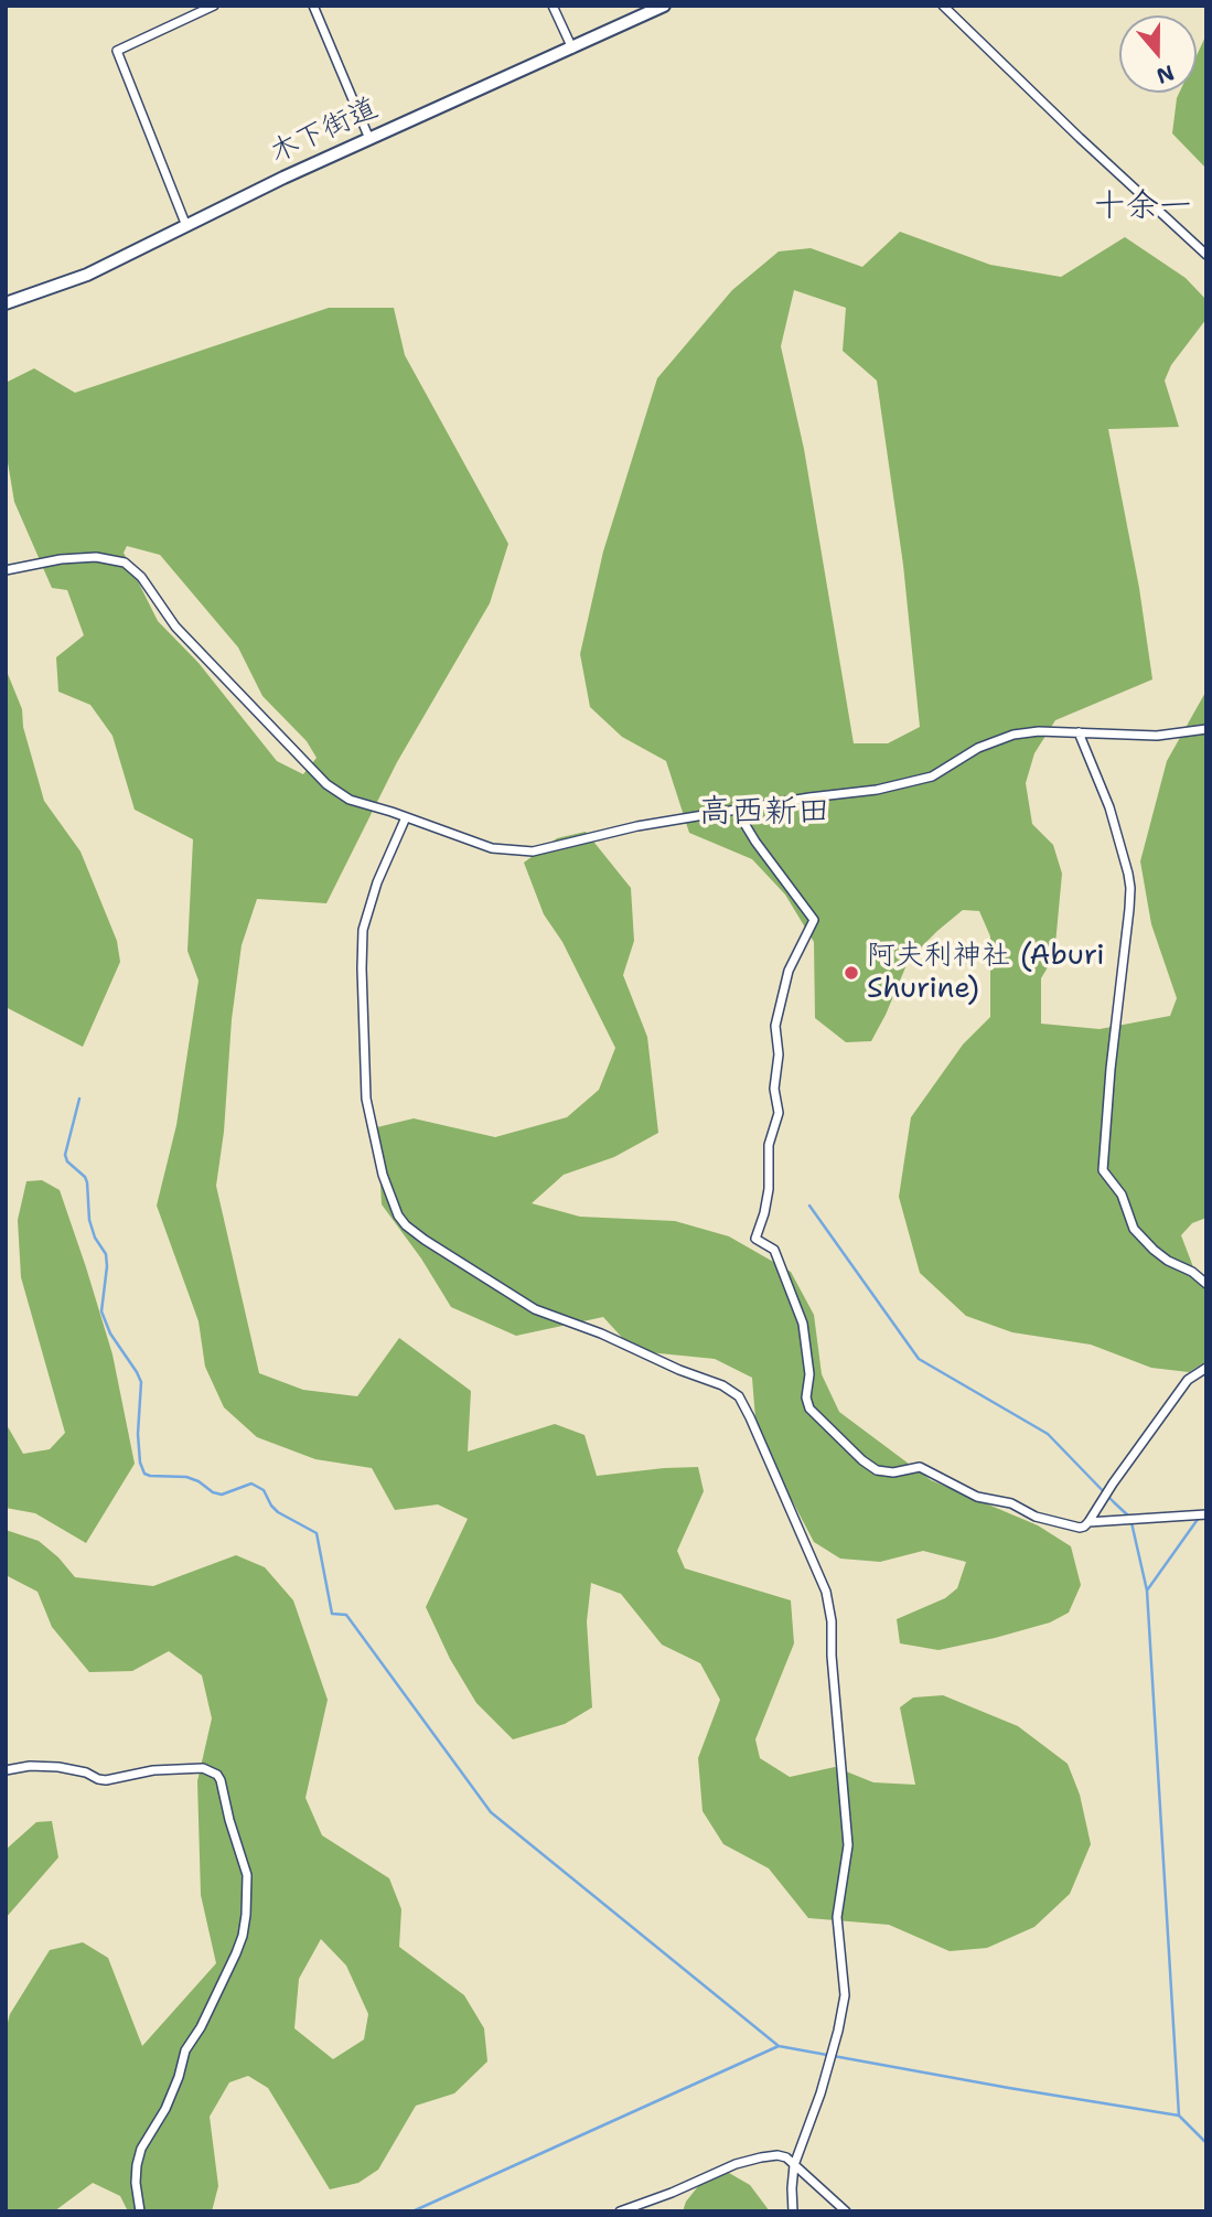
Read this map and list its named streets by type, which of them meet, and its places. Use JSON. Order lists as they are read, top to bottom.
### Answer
{
  "streets": {
    "main road": ["木下街道"]
  },
  "districts": ["十余一", "高西新田"],
  "places": ["阿夫利神社 (Aburi Shurine)"],
  "north": "bottom"
}
